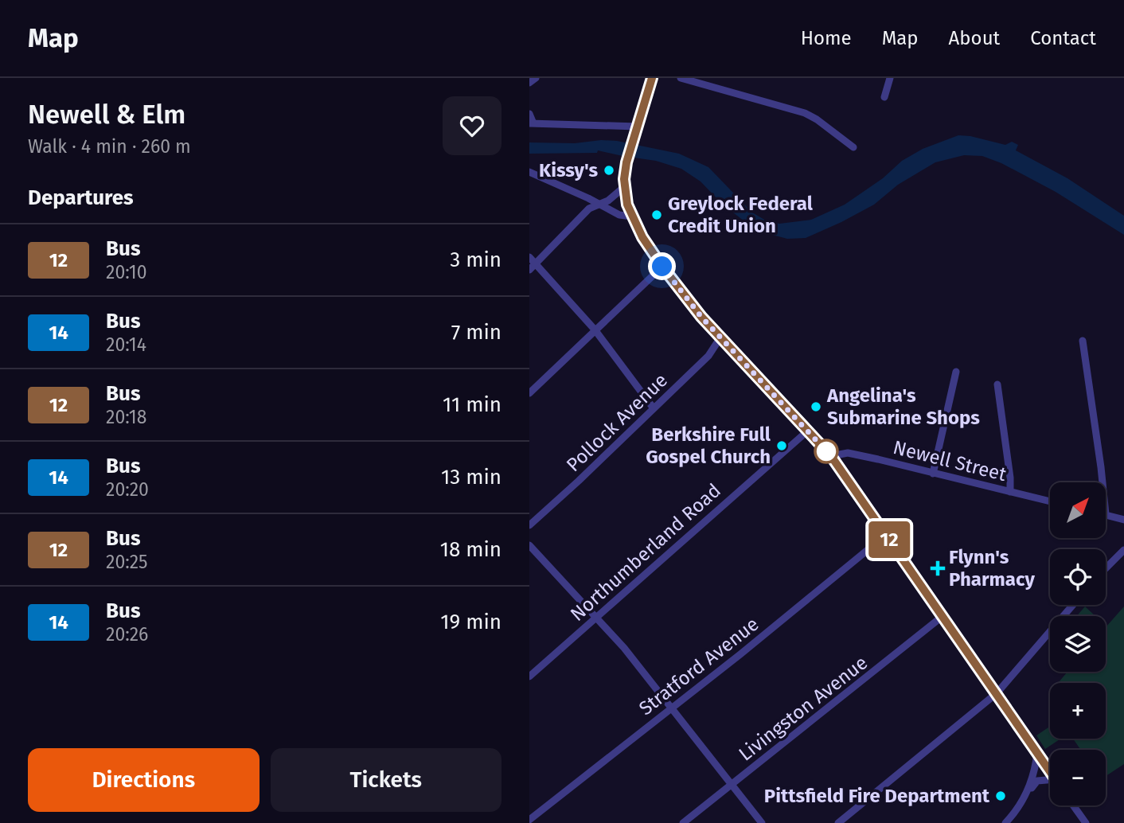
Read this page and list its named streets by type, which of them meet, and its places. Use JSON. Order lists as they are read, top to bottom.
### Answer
{
  "streets": {
    "street": [
      "Pollock Avenue",
      "Newell Street",
      "Northumberland Road",
      "Stratford Avenue",
      "Livingston Avenue"
    ]
  },
  "places": {
    "other": [
      "Kissy's",
      "Greylock Federal Credit Union",
      "Angelina's Submarine Shops",
      "Berkshire Full Gospel Church",
      "Pittsfield Fire Department"
    ],
    "health": ["Flynn's Pharmacy"]
  },
  "lines": ["bus line 12"],
  "north": "top right",
  "page": {
    "header": "Map",
    "nav": [
      "Home",
      "Map",
      "About",
      "Contact"
    ],
    "heading": [
      ["Newell & Elm", "Walk · 4 min · 260 m"],
      "Departures"
    ],
    "on_map": "12",
    "list": [
      {
        "mark": "12",
        "name": "Bus",
        "note": "20:10",
        "value": "3 min"
      },
      {
        "mark": "14",
        "name": "Bus",
        "note": "20:14",
        "value": "7 min"
      },
      {
        "mark": "12",
        "name": "Bus",
        "note": "20:18",
        "value": "11 min"
      },
      {
        "mark": "14",
        "name": "Bus",
        "note": "20:20",
        "value": "13 min"
      },
      {
        "mark": "12",
        "name": "Bus",
        "note": "20:25",
        "value": "18 min"
      },
      {
        "mark": "14",
        "name": "Bus",
        "note": "20:26",
        "value": "19 min"
      }
    ],
    "map_buttons": ["+", "−"],
    "buttons": ["Directions", "Tickets"]
  }
}
